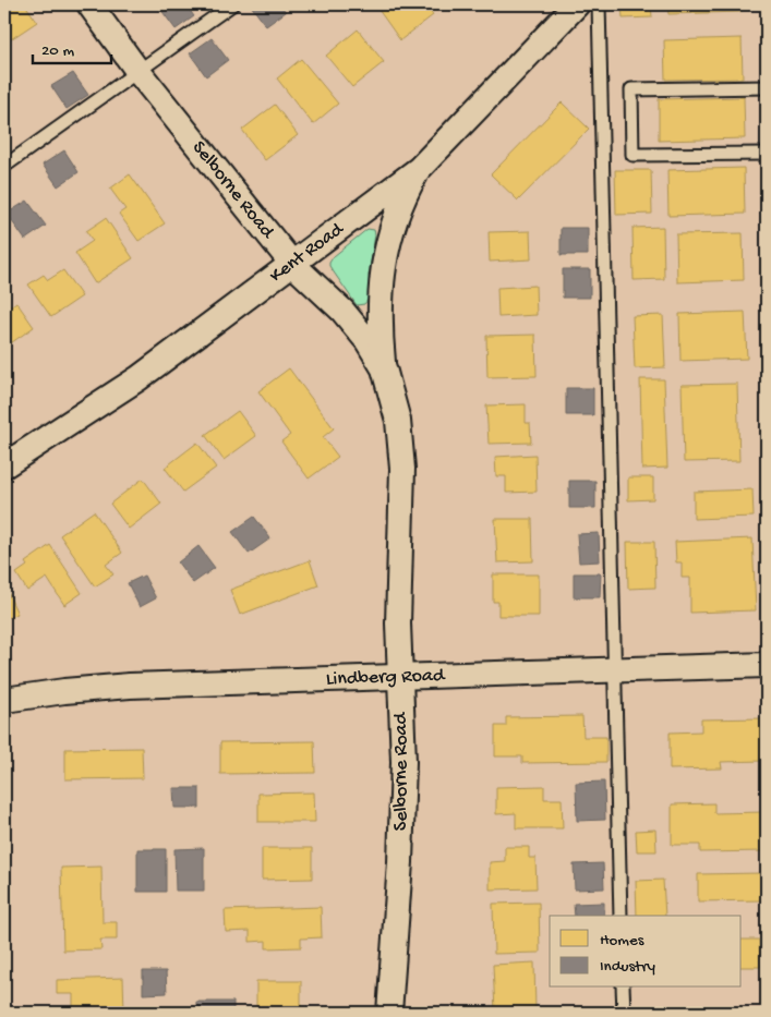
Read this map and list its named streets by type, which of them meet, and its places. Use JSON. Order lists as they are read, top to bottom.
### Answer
{
  "streets": {
    "street": ["Selborne Road", "Kent Road", "Lindberg Road"]
  },
  "crossings": [
    ["Selborne Road", "Kent Road"],
    ["Selborne Road", "Lindberg Road"]
  ],
  "legend": ["Homes", "Industry"],
  "scale_bar": "20 m"
}
